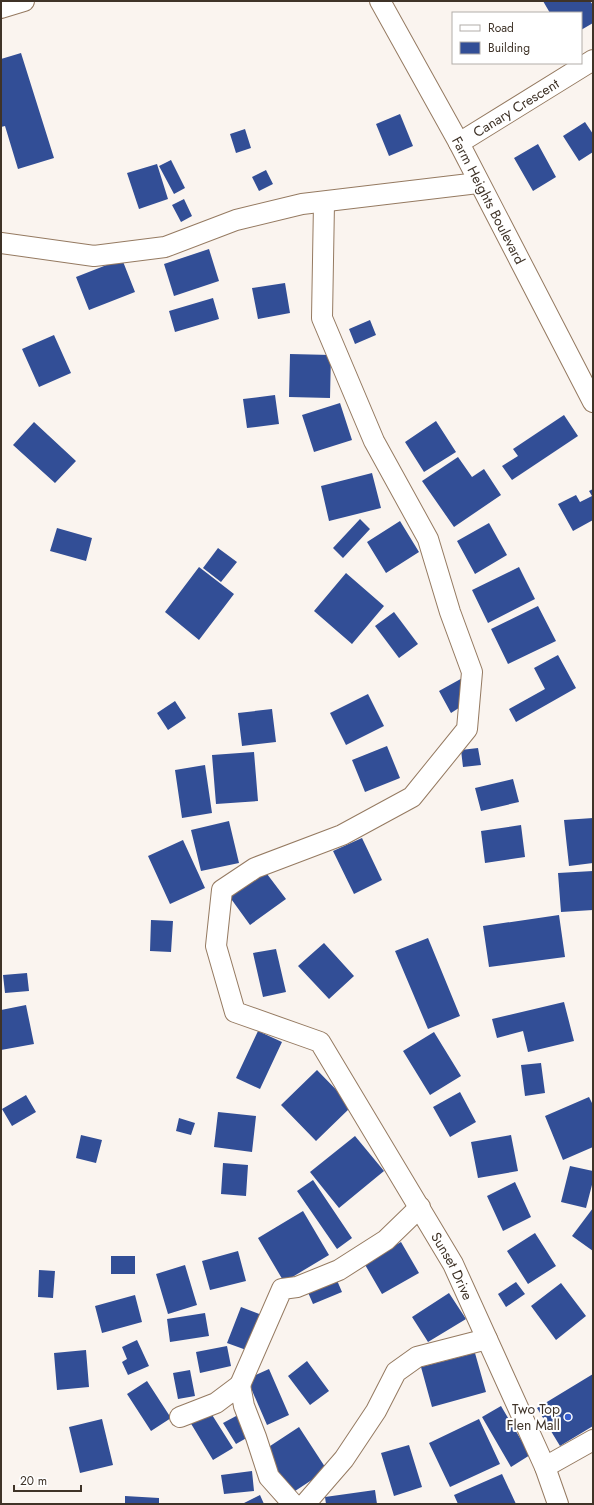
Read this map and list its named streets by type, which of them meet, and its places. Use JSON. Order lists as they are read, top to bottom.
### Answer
{
  "streets": {
    "street": ["Canary Crescent", "Farm Heights Boulevard", "Sunset Drive"]
  },
  "crossings": [
    ["Canary Crescent", "Farm Heights Boulevard"]
  ],
  "places": ["Two Top Flen Mall"],
  "legend": ["Road", "Building"],
  "scale_bar": "20 m"
}
